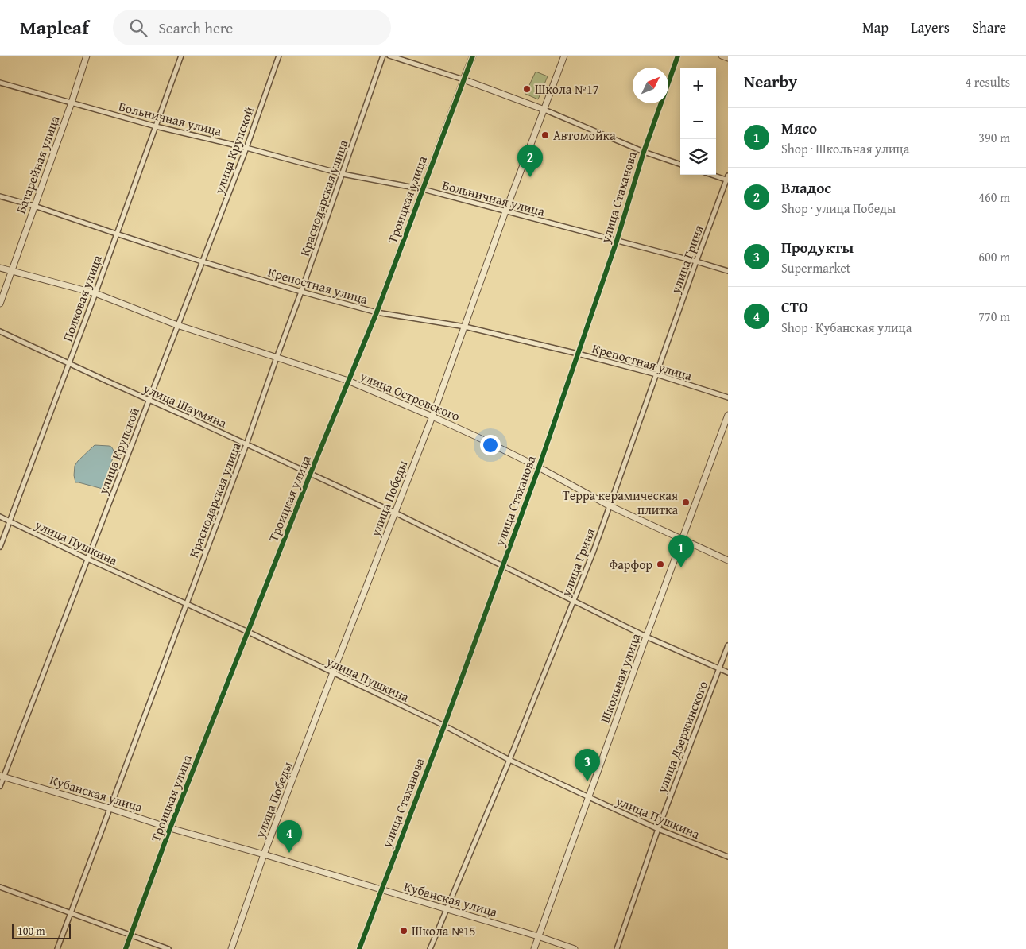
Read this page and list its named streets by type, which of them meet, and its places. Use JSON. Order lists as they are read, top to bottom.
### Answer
{
  "streets": {
    "street": [
      "Больничная улица",
      "улица Крупской",
      "Батарейная улица",
      "улица Стаханова",
      "Краснодарская улица",
      "Троицкая улица",
      "улица Гриня",
      "Крепостная улица",
      "Полковая улица",
      "улица Островского",
      "улица Шаумяна",
      "улица Победы",
      "улица Пушкина",
      "Школьная улица",
      "улица Дзержинского",
      "Кубанская улица"
    ]
  },
  "crossings": [
    ["Больничная улица", "улица Крупской"],
    ["Больничная улица", "Батарейная улица"],
    ["Больничная улица", "улица Стаханова"],
    ["Больничная улица", "Краснодарская улица"],
    ["Больничная улица", "Троицкая улица"],
    ["Больничная улица", "улица Гриня"],
    ["Больничная улица", "Полковая улица"],
    ["Больничная улица", "улица Победы"],
    ["улица Крупской", "Крепостная улица"],
    ["улица Крупской", "улица Островского"],
    ["улица Крупской", "улица Шаумяна"],
    ["улица Крупской", "улица Пушкина"],
    ["улица Крупской", "Кубанская улица"],
    ["Батарейная улица", "Крепостная улица"],
    ["Батарейная улица", "улица Островского"],
    ["улица Стаханова", "Крепостная улица"],
    ["улица Стаханова", "улица Островского"],
    ["улица Стаханова", "улица Шаумяна"],
    ["улица Стаханова", "улица Пушкина"],
    ["улица Стаханова", "Кубанская улица"],
    ["Краснодарская улица", "Крепостная улица"],
    ["Краснодарская улица", "улица Островского"],
    ["Краснодарская улица", "улица Шаумяна"],
    ["Краснодарская улица", "улица Пушкина"],
    ["Краснодарская улица", "Кубанская улица"],
    ["Троицкая улица", "Крепостная улица"],
    ["Троицкая улица", "улица Островского"],
    ["Троицкая улица", "улица Шаумяна"],
    ["Троицкая улица", "улица Пушкина"],
    ["Троицкая улица", "Кубанская улица"],
    ["улица Гриня", "Крепостная улица"],
    ["улица Гриня", "улица Островского"],
    ["улица Гриня", "улица Шаумяна"],
    ["улица Гриня", "улица Пушкина"],
    ["улица Гриня", "Кубанская улица"],
    ["Крепостная улица", "Полковая улица"],
    ["Крепостная улица", "улица Победы"],
    ["Полковая улица", "улица Островского"],
    ["Полковая улица", "улица Шаумяна"],
    ["Полковая улица", "улица Пушкина"],
    ["улица Островского", "улица Победы"],
    ["улица Островского", "Школьная улица"],
    ["улица Шаумяна", "улица Победы"],
    ["улица Шаумяна", "Школьная улица"],
    ["улица Шаумяна", "улица Дзержинского"],
    ["улица Победы", "улица Пушкина"],
    ["улица Победы", "Кубанская улица"],
    ["улица Пушкина", "Школьная улица"],
    ["улица Пушкина", "улица Дзержинского"],
    ["Школьная улица", "Кубанская улица"]
  ],
  "places": [
    "Школа №17",
    "Автомойка",
    "Терра керамическая плитка",
    "Фарфор",
    "Школа №15"
  ],
  "scale_bar": "100 m",
  "north": "top right",
  "page": {
    "header": "Mapleaf",
    "search": "Search here",
    "nav": ["Map", "Layers", "Share"],
    "heading": ["Nearby", "4 results"],
    "map_buttons": ["+", "−"],
    "list": [
      {
        "mark": "1",
        "name": "Мясо",
        "note": "Shop · Школьная улица",
        "value": "390 m"
      },
      {
        "mark": "2",
        "name": "Владос",
        "note": "Shop · улица Победы",
        "value": "460 m"
      },
      {
        "mark": "3",
        "name": "Продукты",
        "note": "Supermarket",
        "value": "600 m"
      },
      {
        "mark": "4",
        "name": "СТО",
        "note": "Shop · Кубанская улица",
        "value": "770 m"
      }
    ],
    "pins": [
      "2",
      "1",
      "3",
      "4"
    ],
    "scale": "100 m"
  }
}
